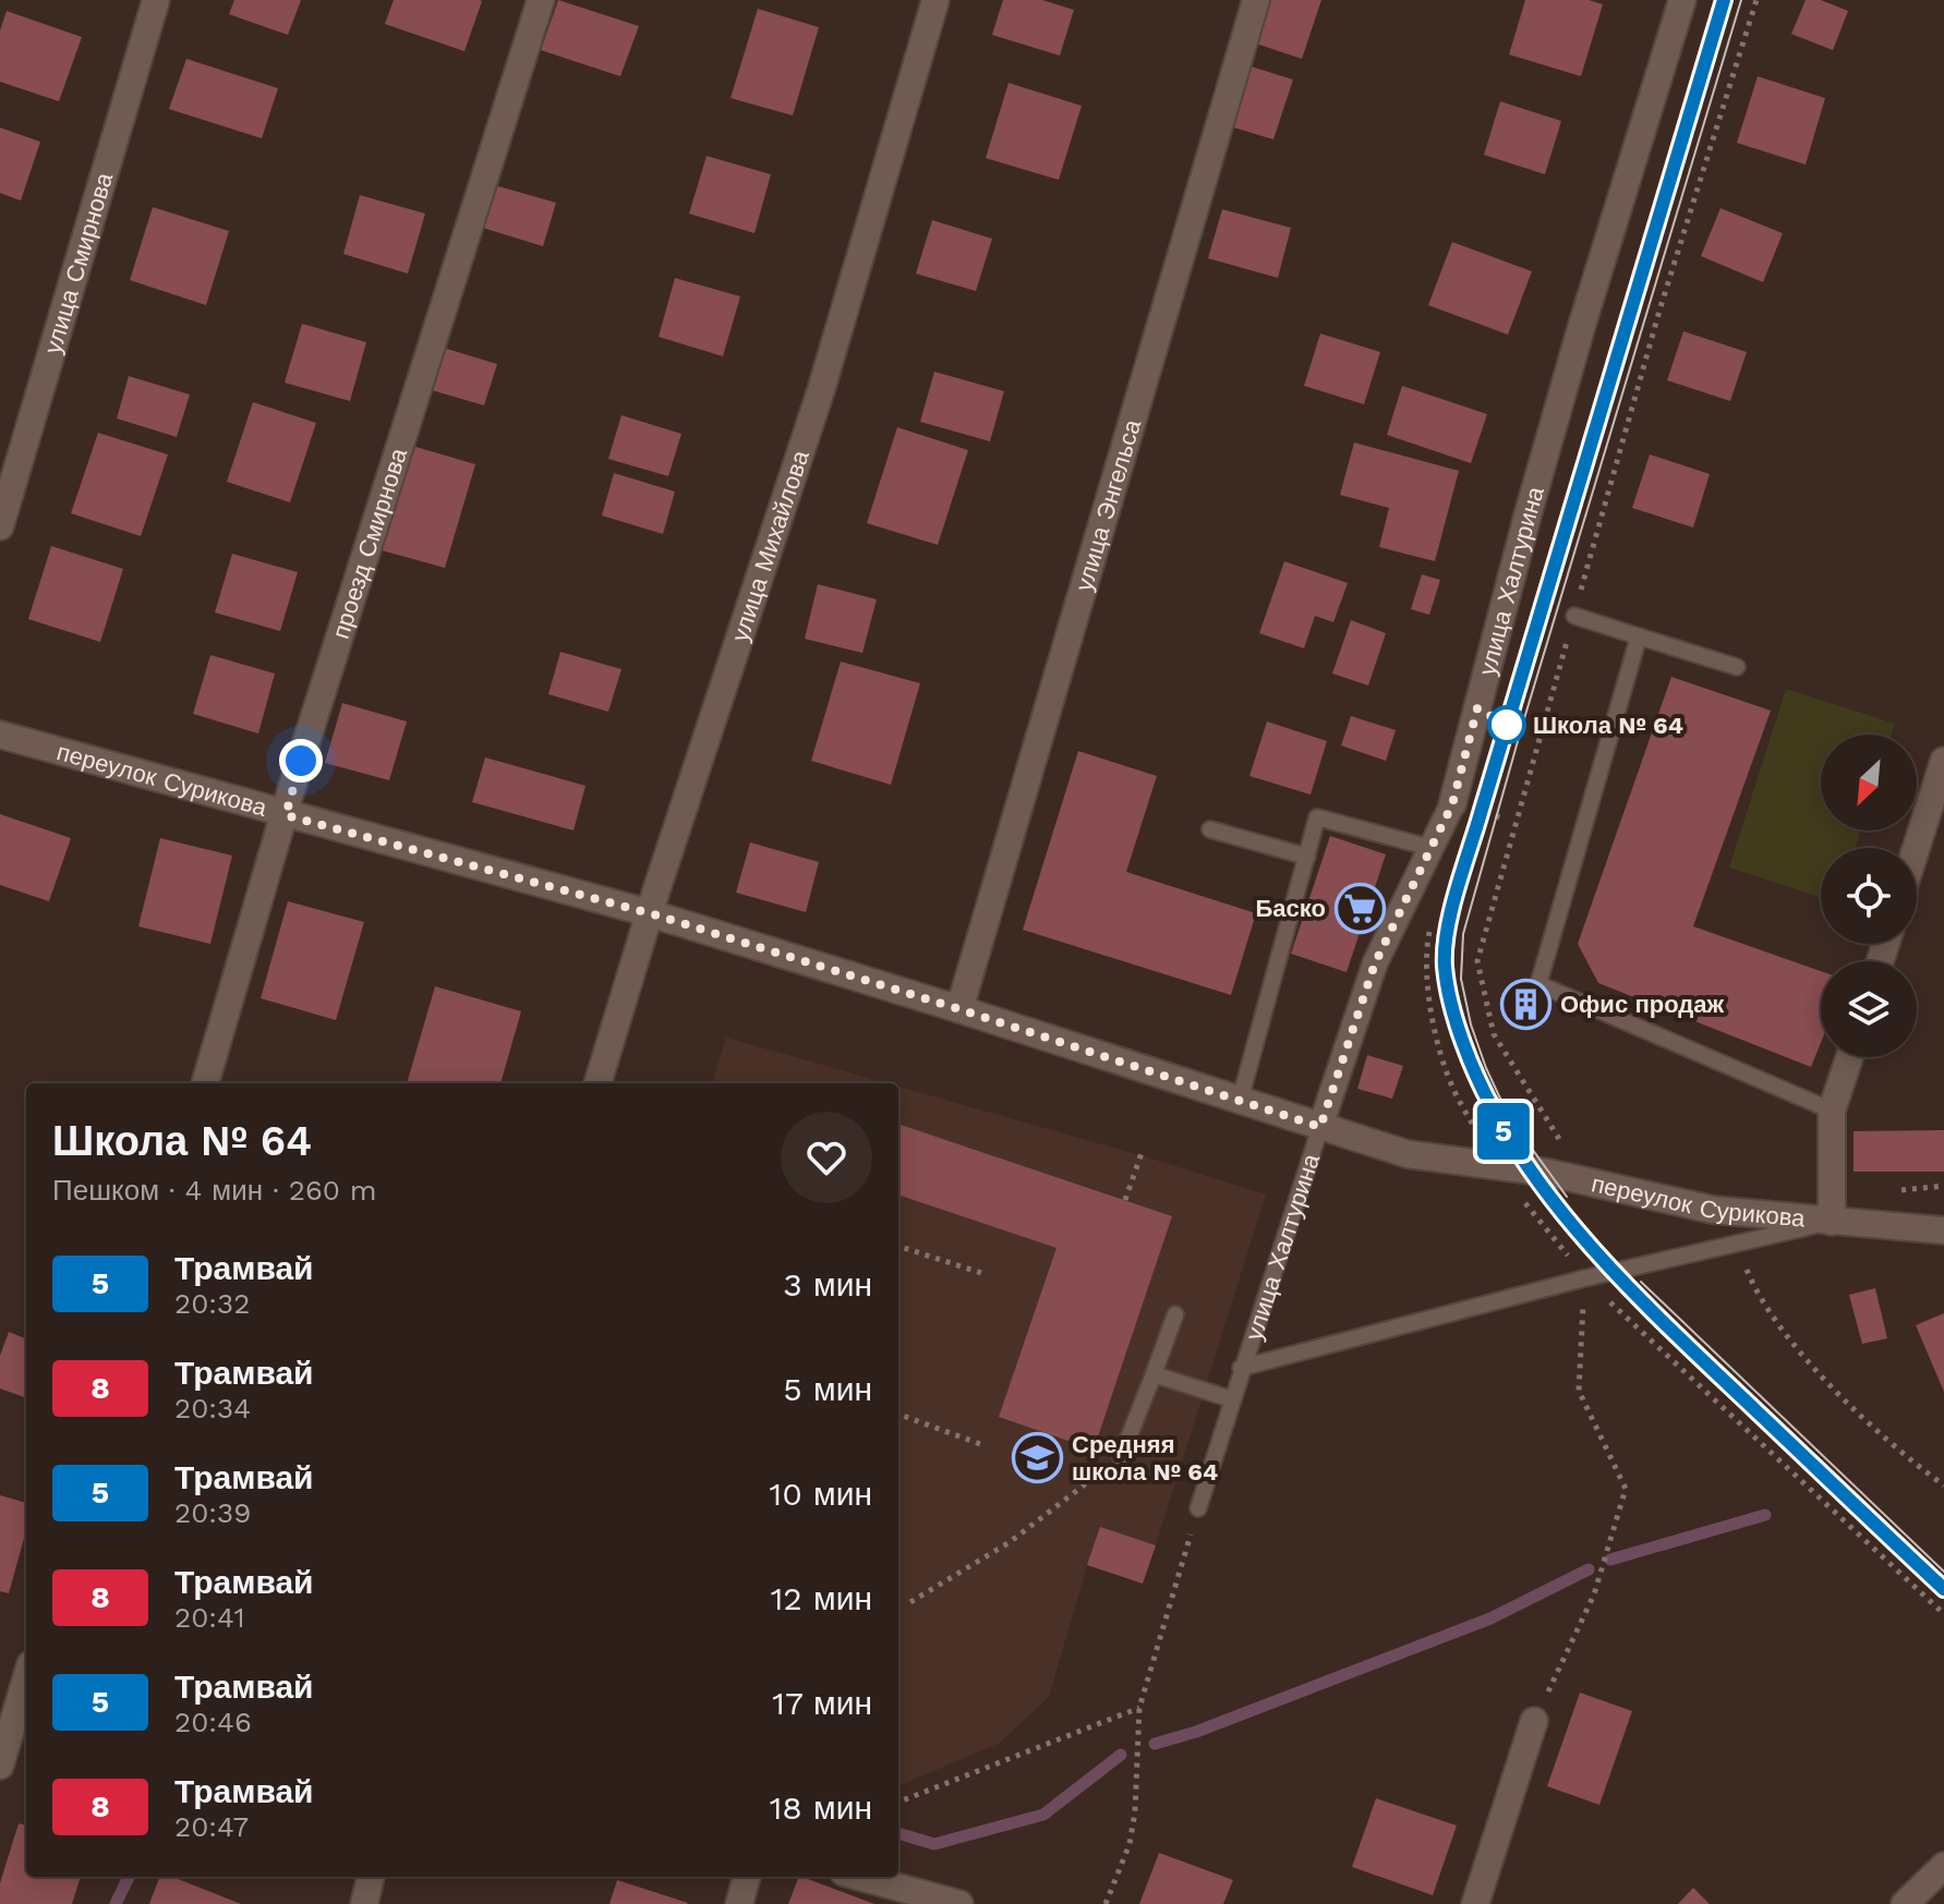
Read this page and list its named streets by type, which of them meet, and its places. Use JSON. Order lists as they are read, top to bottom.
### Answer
{
  "streets": {
    "street": [
      "улица Смирнова",
      "улица Энгельса",
      "проезд Смирнова",
      "улица Михайлова",
      "улица Халтурина",
      "переулок Сурикова"
    ]
  },
  "crossings": [
    ["улица Энгельса", "переулок Сурикова"],
    ["проезд Смирнова", "переулок Сурикова"],
    ["улица Михайлова", "переулок Сурикова"],
    ["улица Халтурина", "переулок Сурикова"]
  ],
  "places": {
    "other": ["Школа № 64"],
    "supermarket": ["Баско"],
    "building": ["Офис продаж"],
    "school or university": ["Средняя школа № 64"]
  },
  "lines": ["tram line 5"],
  "north": "bottom left",
  "page": {
    "on_map": "5",
    "heading": ["Школа № 64", "Пешком · 4 мин · 260 m"],
    "list": [
      {
        "mark": "5",
        "name": "Трамвай",
        "note": "20:32",
        "value": "3 мин"
      },
      {
        "mark": "8",
        "name": "Трамвай",
        "note": "20:34",
        "value": "5 мин"
      },
      {
        "mark": "5",
        "name": "Трамвай",
        "note": "20:39",
        "value": "10 мин"
      },
      {
        "mark": "8",
        "name": "Трамвай",
        "note": "20:41",
        "value": "12 мин"
      },
      {
        "mark": "5",
        "name": "Трамвай",
        "note": "20:46",
        "value": "17 мин"
      },
      {
        "mark": "8",
        "name": "Трамвай",
        "note": "20:47",
        "value": "18 мин"
      }
    ]
  }
}
